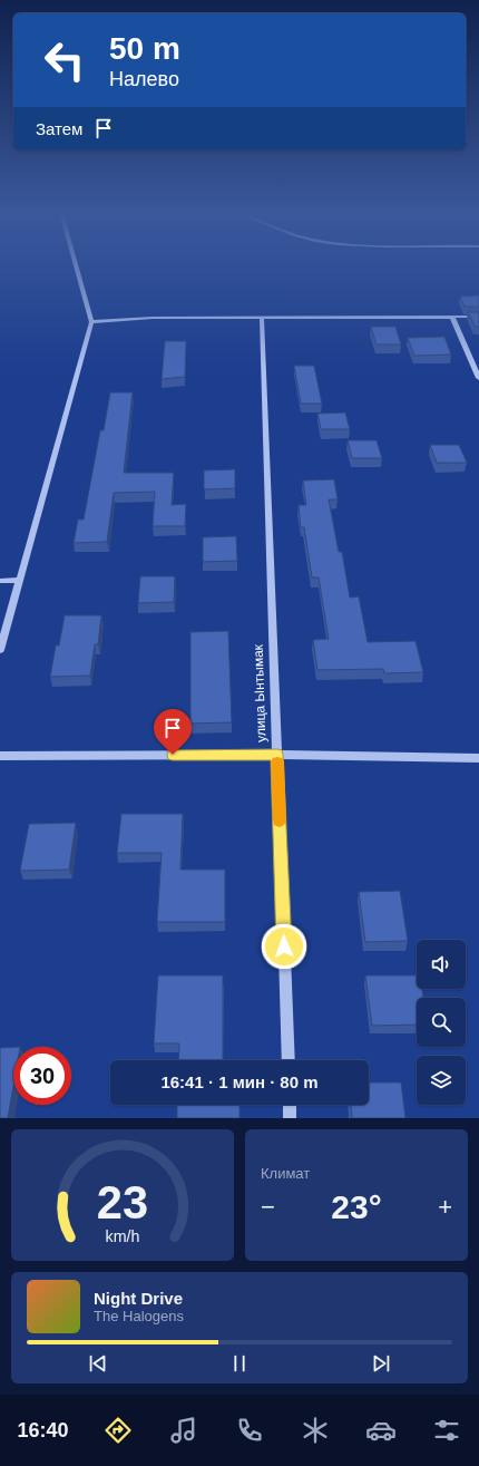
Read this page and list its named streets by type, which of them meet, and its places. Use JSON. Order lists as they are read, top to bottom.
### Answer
{
  "streets": {
    "street": ["улица Ынтымак"]
  },
  "page": {
    "turn": ["50 m", "Налево"],
    "then": "Затем",
    "limit": "30",
    "trip": "16:41 · 1 мин · 80 m",
    "tile": "Климат",
    "heat": ["−", "23°", "+"],
    "song": ["Night Drive", "The Halogens"],
    "tabs": "16:40",
    "gauge": ["23", "km/h"]
  }
}
